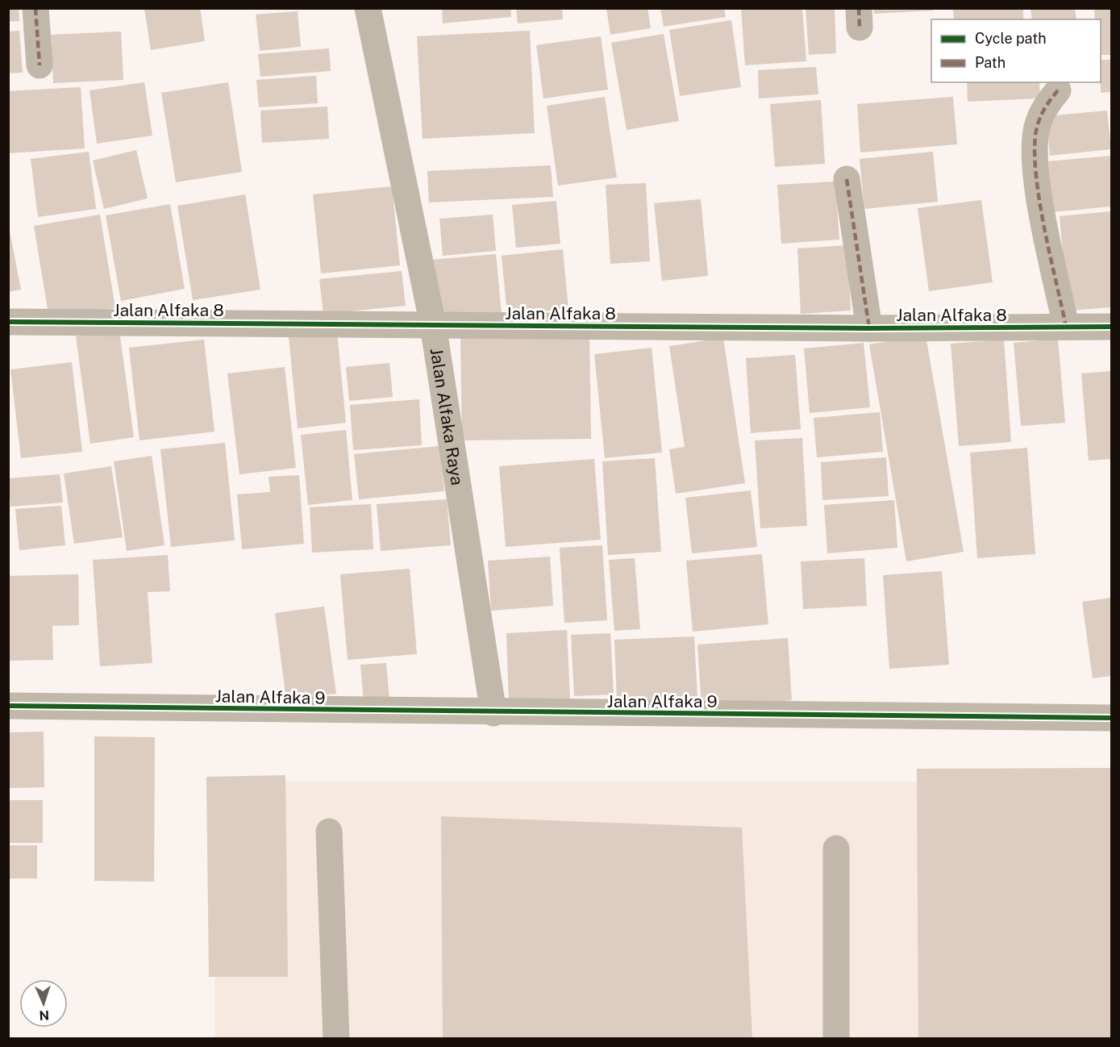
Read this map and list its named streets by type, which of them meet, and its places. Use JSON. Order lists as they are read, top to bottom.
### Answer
{
  "streets": {
    "street": ["Jalan Alfaka 8", "Jalan Alfaka Raya", "Jalan Alfaka 9"]
  },
  "crossings": [
    ["Jalan Alfaka 8", "Jalan Alfaka Raya"],
    ["Jalan Alfaka Raya", "Jalan Alfaka 9"]
  ],
  "legend": ["Cycle path", "Path"],
  "north": "bottom"
}
